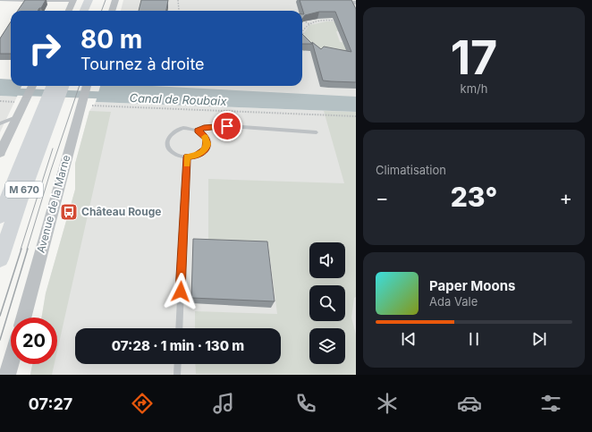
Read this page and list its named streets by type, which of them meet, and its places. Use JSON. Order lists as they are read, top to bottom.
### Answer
{
  "streets": {
    "main road": ["M 670"],
    "street": ["Avenue de la Marne"]
  },
  "water": ["Canal de Roubaix"],
  "places": {
    "bus stop": ["Château Rouge"]
  },
  "page": {
    "tile": [
      ["17", "km/h"],
      "Climatisation"
    ],
    "turn": ["80 m", "Tournez à droite"],
    "heat": ["−", "23°", "+"],
    "song": ["Paper Moons", "Ada Vale"],
    "limit": "20",
    "trip": "07:28 · 1 min · 130 m",
    "tabs": "07:27"
  }
}
